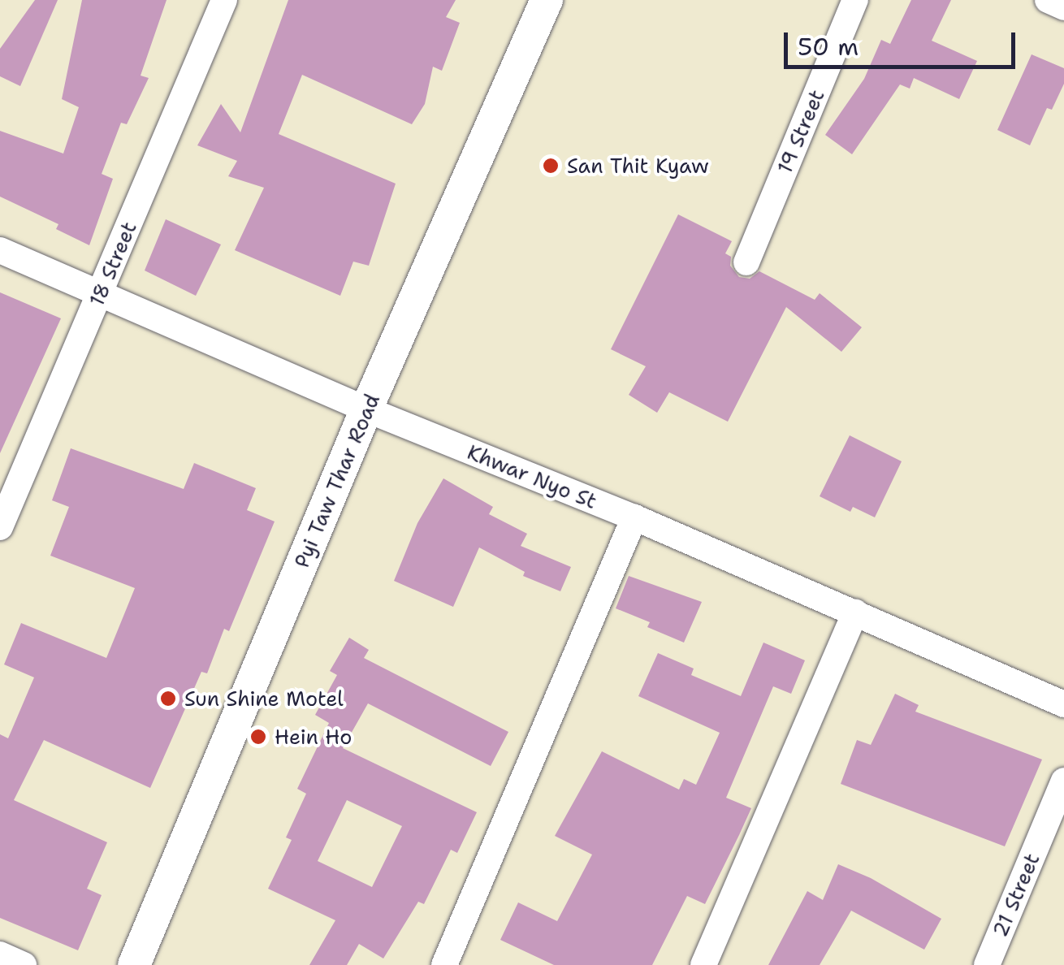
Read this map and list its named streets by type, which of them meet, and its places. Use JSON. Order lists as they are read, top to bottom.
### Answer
{
  "streets": {
    "street": [
      "19 Street",
      "18 Street",
      "Khwar Nyo St",
      "Pyi Taw Thar Road",
      "21 Street"
    ]
  },
  "crossings": [
    ["18 Street", "Khwar Nyo St"],
    ["Khwar Nyo St", "Pyi Taw Thar Road"]
  ],
  "places": ["San Thit Kyaw", "Sun Shine Motel", "Hein Ho"],
  "scale_bar": "50 m"
}
